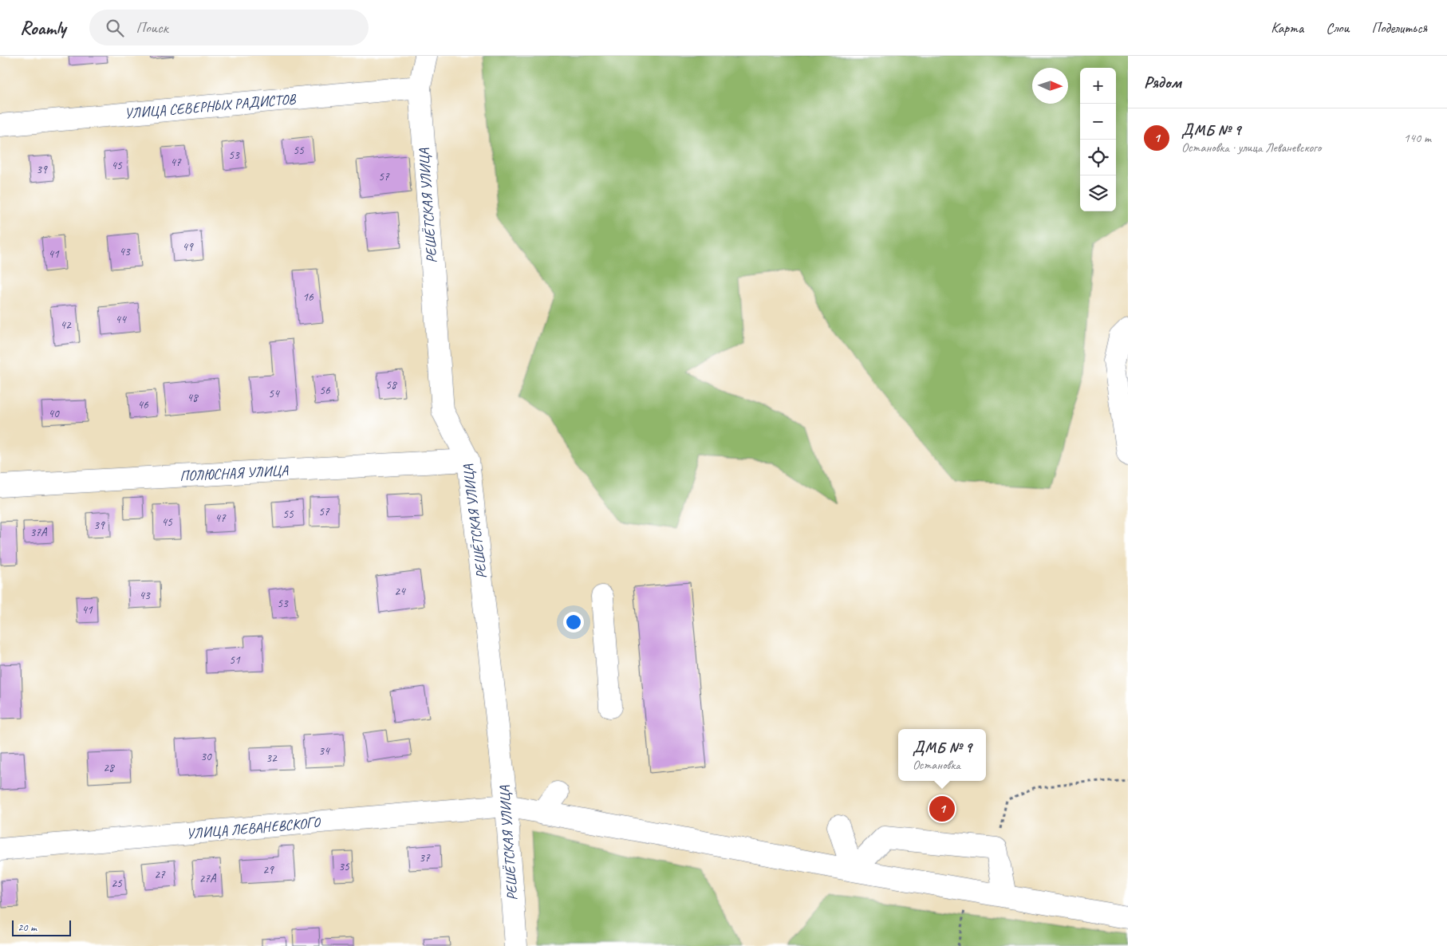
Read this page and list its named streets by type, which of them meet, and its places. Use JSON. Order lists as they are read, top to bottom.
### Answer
{
  "streets": {
    "street": [
      "УЛИЦА СЕВЕРНЫХ РАДИСТОВ",
      "РЕШЁТСКАЯ УЛИЦА",
      "ПОЛЮСНАЯ УЛИЦА",
      "УЛИЦА ЛЕВАНЕВСКОГО"
    ]
  },
  "crossings": [
    ["УЛИЦА СЕВЕРНЫХ РАДИСТОВ", "РЕШЁТСКАЯ УЛИЦА"],
    ["РЕШЁТСКАЯ УЛИЦА", "ПОЛЮСНАЯ УЛИЦА"],
    ["РЕШЁТСКАЯ УЛИЦА", "УЛИЦА ЛЕВАНЕВСКОГО"]
  ],
  "house_numbers": [
    "55",
    "53",
    "47",
    "45",
    "39",
    "57",
    "49",
    "43",
    "41",
    "16",
    "44",
    "42",
    "58",
    "56",
    "54",
    "48",
    "46",
    "40",
    "57",
    "55",
    "47",
    "45",
    "39",
    "37А",
    "24",
    "43",
    "53",
    "41",
    "51",
    "34",
    "30",
    "32",
    "28",
    "37",
    "35",
    "29",
    "27",
    "27А",
    "25"
  ],
  "scale_bar": "20 m",
  "north": "right",
  "page": {
    "header": "Roamly",
    "search": "Поиск",
    "nav": ["Карта", "Слои", "Поделиться"],
    "heading": "Рядом",
    "map_buttons": ["+", "−"],
    "list": [
      {
        "mark": "1",
        "name": "ДМБ № 9",
        "note": "Остановка · улица Леваневского",
        "value": "140 m"
      }
    ],
    "popup": ["ДМБ № 9", "Остановка"],
    "pins": "1",
    "scale": "20 m"
  }
}
